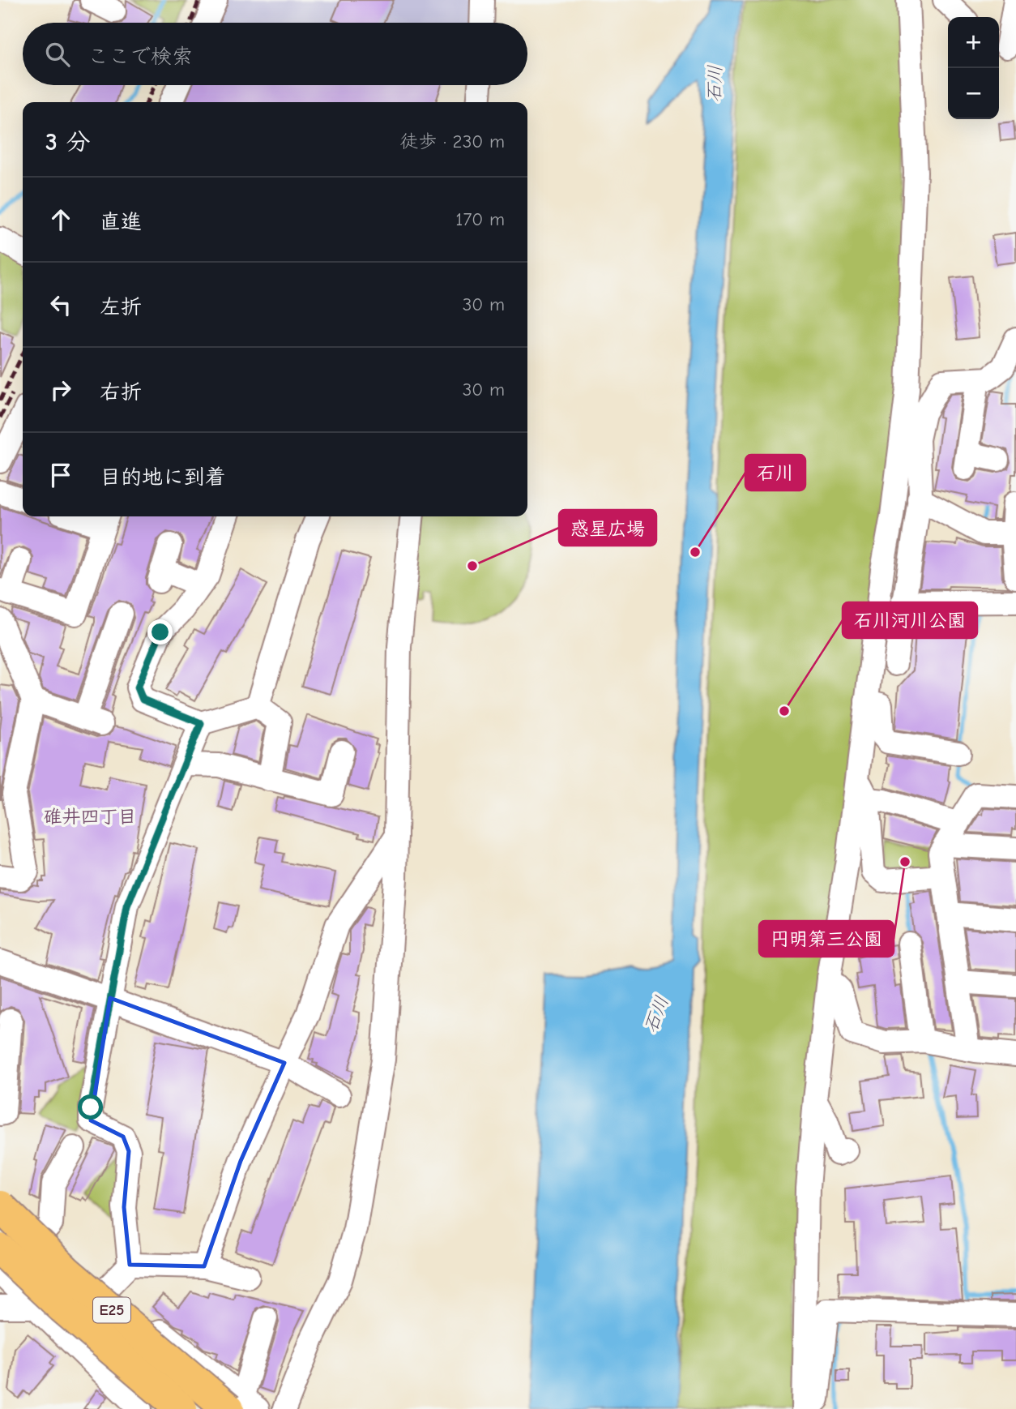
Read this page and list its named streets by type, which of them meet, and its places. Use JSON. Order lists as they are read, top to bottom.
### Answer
{
  "streets": {
    "highway": ["E25"]
  },
  "districts": ["碓井四丁目"],
  "water": ["石川"],
  "places": [
    "石川",
    "惑星広場",
    "石川河川公園",
    "円明第三公園"
  ],
  "page": {
    "map_buttons": ["+", "−"],
    "search": "ここで検索",
    "heading": ["3 分", "徒歩 · 230 m"],
    "list": [
      ["直進", "170 m"],
      ["左折", "30 m"],
      ["右折", "30 m"],
      "目的地に到着"
    ]
  }
}
